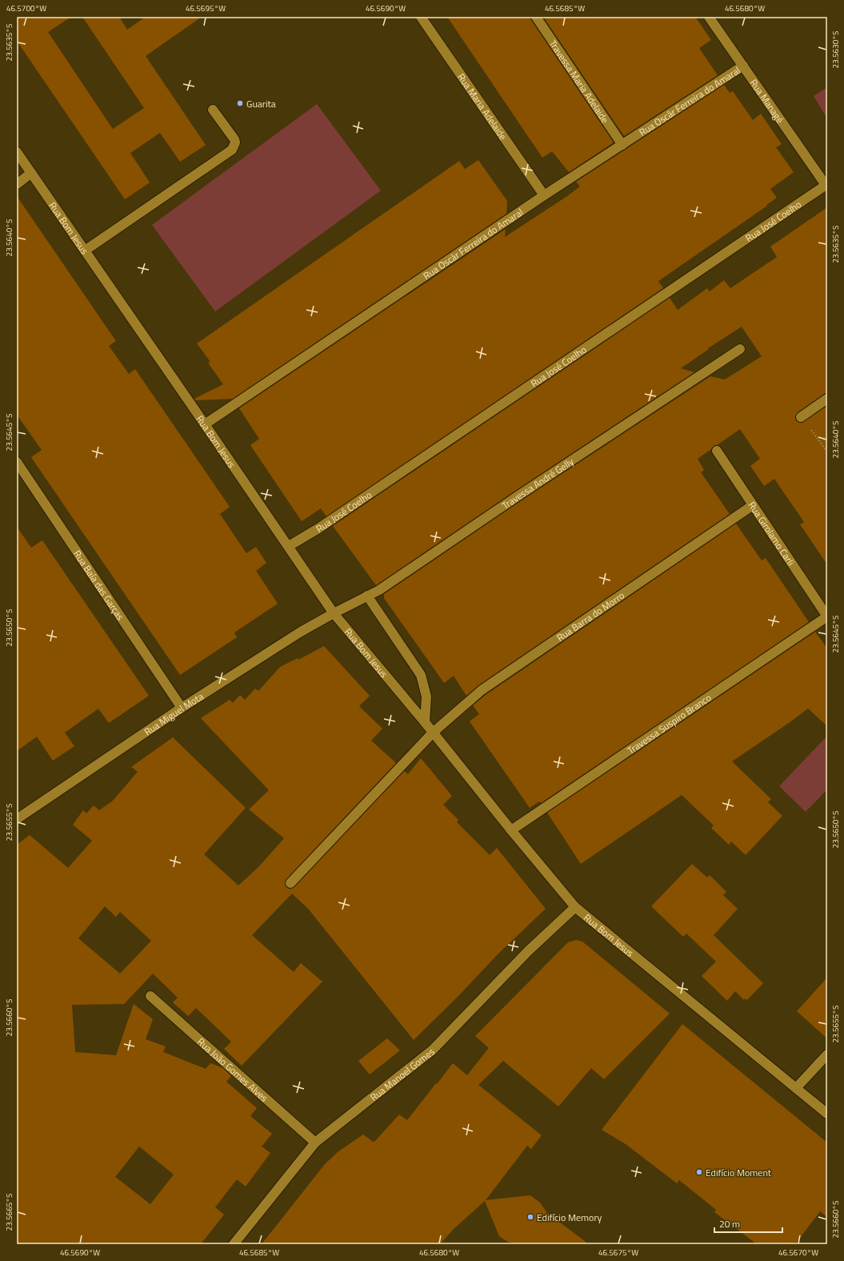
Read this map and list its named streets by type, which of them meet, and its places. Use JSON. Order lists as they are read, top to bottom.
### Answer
{
  "streets": {
    "street": [
      "Travessa Maria Adelaide",
      "Rua Oscár Ferreira do Amaral",
      "Rua Managé",
      "Rua Maria Adelaide",
      "Rua José Coelho",
      "Rua Bom Jesus",
      "Travessa André Gelly",
      "Rua Girolamo Carli",
      "Rua Baía das Garças",
      "Rua Barra do Morro",
      "Rua Miguel Mota",
      "Travessa Suspiro Branco",
      "Rua João Gomes Alves",
      "Rua Manoel Gomes"
    ]
  },
  "crossings": [
    ["Travessa Maria Adelaide", "Rua Oscár Ferreira do Amaral"],
    ["Rua Oscár Ferreira do Amaral", "Rua Managé"],
    ["Rua Oscár Ferreira do Amaral", "Rua Maria Adelaide"],
    ["Rua Oscár Ferreira do Amaral", "Rua Bom Jesus"],
    ["Rua Managé", "Rua José Coelho"],
    ["Rua José Coelho", "Rua Bom Jesus"],
    ["Rua Bom Jesus", "Travessa André Gelly"],
    ["Rua Bom Jesus", "Rua Barra do Morro"],
    ["Rua Bom Jesus", "Rua Miguel Mota"],
    ["Rua Bom Jesus", "Travessa Suspiro Branco"],
    ["Rua Bom Jesus", "Rua Manoel Gomes"],
    ["Travessa André Gelly", "Rua Miguel Mota"],
    ["Rua Girolamo Carli", "Rua Barra do Morro"],
    ["Rua Girolamo Carli", "Travessa Suspiro Branco"],
    ["Rua Baía das Garças", "Rua Miguel Mota"],
    ["Rua João Gomes Alves", "Rua Manoel Gomes"]
  ],
  "places": ["Guarita", "Edifício Moment", "Edifício Memory"],
  "scale_bar": "20 m",
  "coordinates": [
    "46.5700°W",
    "46.5695°W",
    "46.5690°W",
    "46.5685°W",
    "46.5680°W",
    "23.5635°S",
    "23.5630°S",
    "23.5640°S",
    "23.5645°S",
    "23.5650°S",
    "23.5655°S",
    "23.5660°S",
    "23.5665°S",
    "46.5675°W",
    "46.5670°W"
  ]
}
